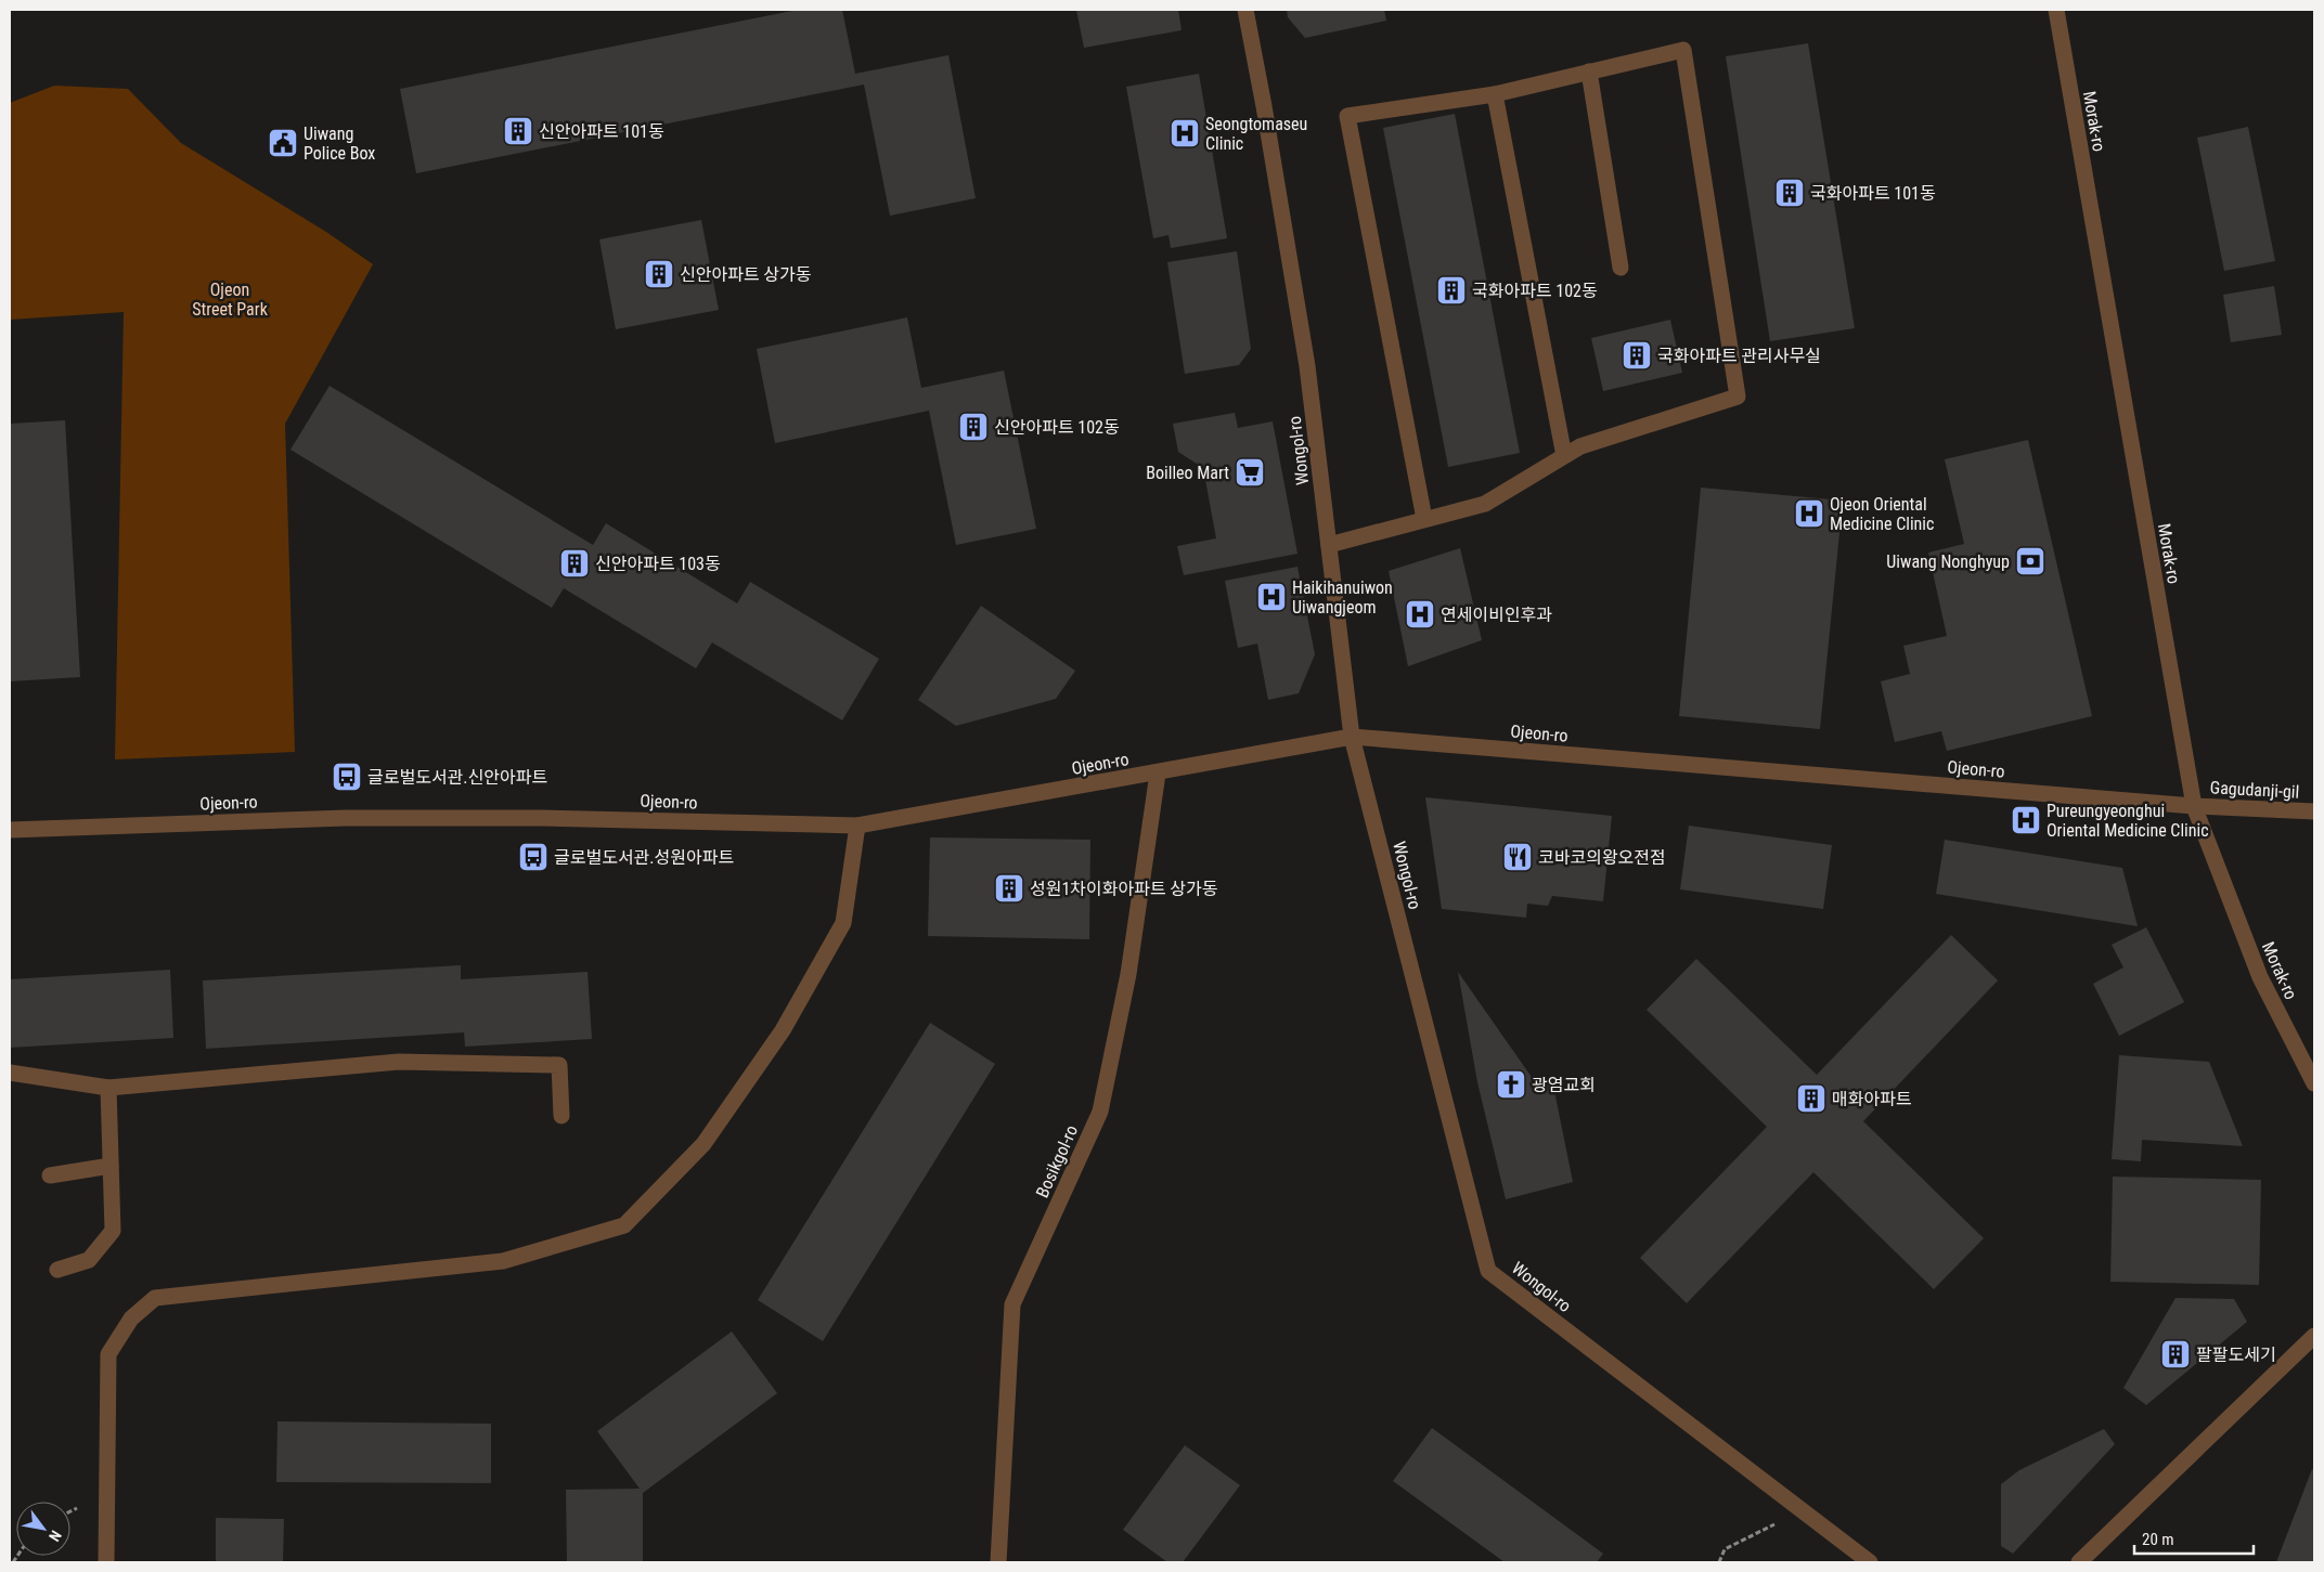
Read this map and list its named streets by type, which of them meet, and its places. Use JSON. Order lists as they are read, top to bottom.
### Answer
{
  "streets": {
    "street": [
      "Morak-ro",
      "Wongol-ro",
      "Ojeon-ro",
      "Gagudanji-gil",
      "Bosikgol-ro"
    ]
  },
  "crossings": [
    ["Morak-ro", "Ojeon-ro"],
    ["Morak-ro", "Gagudanji-gil"],
    ["Wongol-ro", "Ojeon-ro"],
    ["Ojeon-ro", "Gagudanji-gil"],
    ["Ojeon-ro", "Bosikgol-ro"]
  ],
  "parks": ["Ojeon Street Park"],
  "places": {
    "building": [
      "신안아파트 101동",
      "국화아파트 101동",
      "신안아파트 상가동",
      "국화아파트 102동",
      "국화아파트 관리사무실",
      "신안아파트 102동",
      "신안아파트 103동",
      "성원1차이화아파트 상가동",
      "매화아파트",
      "팔팔도세기"
    ],
    "hospital": [
      "Seongtomaseu Clinic",
      "Ojeon Oriental Medicine Clinic",
      "Haikihanuiwon Uiwangjeom",
      "연세이비인후과",
      "Pureungyeonghui Oriental Medicine Clinic"
    ],
    "public building": ["Uiwang Police Box"],
    "supermarket": ["Boilleo Mart"],
    "bank": ["Uiwang Nonghyup"],
    "bus stop": ["글로벌도서관.신안아파트", "글로벌도서관.성원아파트"],
    "restaurant": ["코바코의왕오전점"],
    "church": ["광염교회"]
  },
  "scale_bar": "20 m",
  "north": "bottom right"
}
